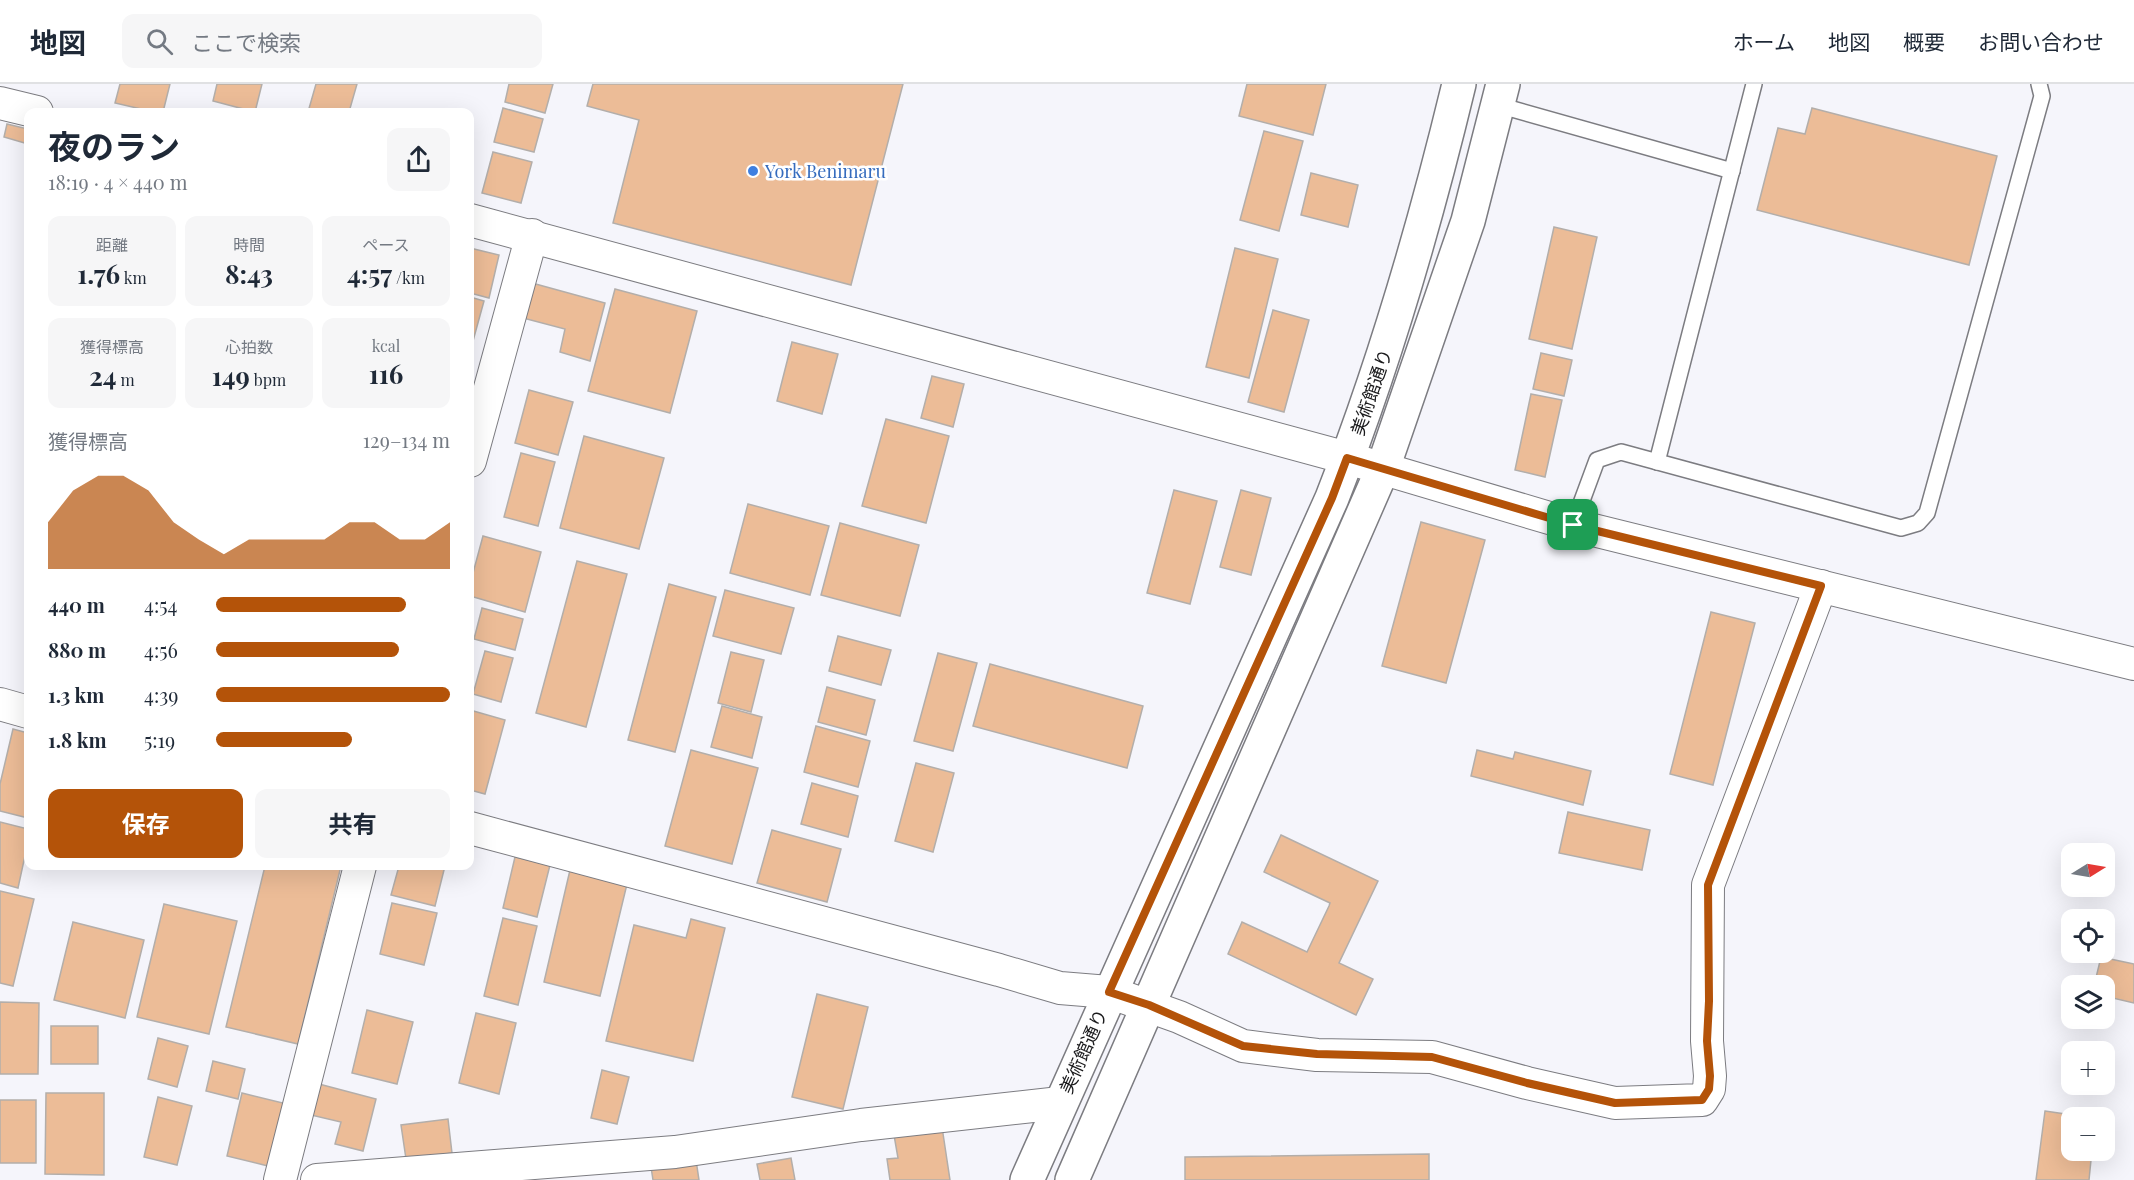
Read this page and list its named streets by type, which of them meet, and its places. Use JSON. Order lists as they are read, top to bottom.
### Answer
{
  "streets": {
    "street": ["美術館通り"]
  },
  "places": ["York Benimaru"],
  "north": "right",
  "page": {
    "header": "地図",
    "search": "ここで検索",
    "nav": [
      "ホーム",
      "地図",
      "概要",
      "お問い合わせ"
    ],
    "heading": ["夜のラン", "18:19 · 4 × 440 m"],
    "stats": [
      ["距離", "1.76 km"],
      ["時間", "8:43"],
      ["ペース", "4:57 /km"],
      ["獲得標高", "24 m"],
      ["心拍数", "149 bpm"],
      ["kcal", "116"]
    ],
    "chart": ["獲得標高", "129–134 m"],
    "list": [
      {
        "name": "440 m",
        "note": "4:54"
      },
      {
        "name": "880 m",
        "note": "4:56"
      },
      {
        "name": "1.3 km",
        "note": "4:39"
      },
      {
        "name": "1.8 km",
        "note": "5:19"
      }
    ],
    "buttons": ["保存", "共有"],
    "map_buttons": ["+", "−"]
  }
}
